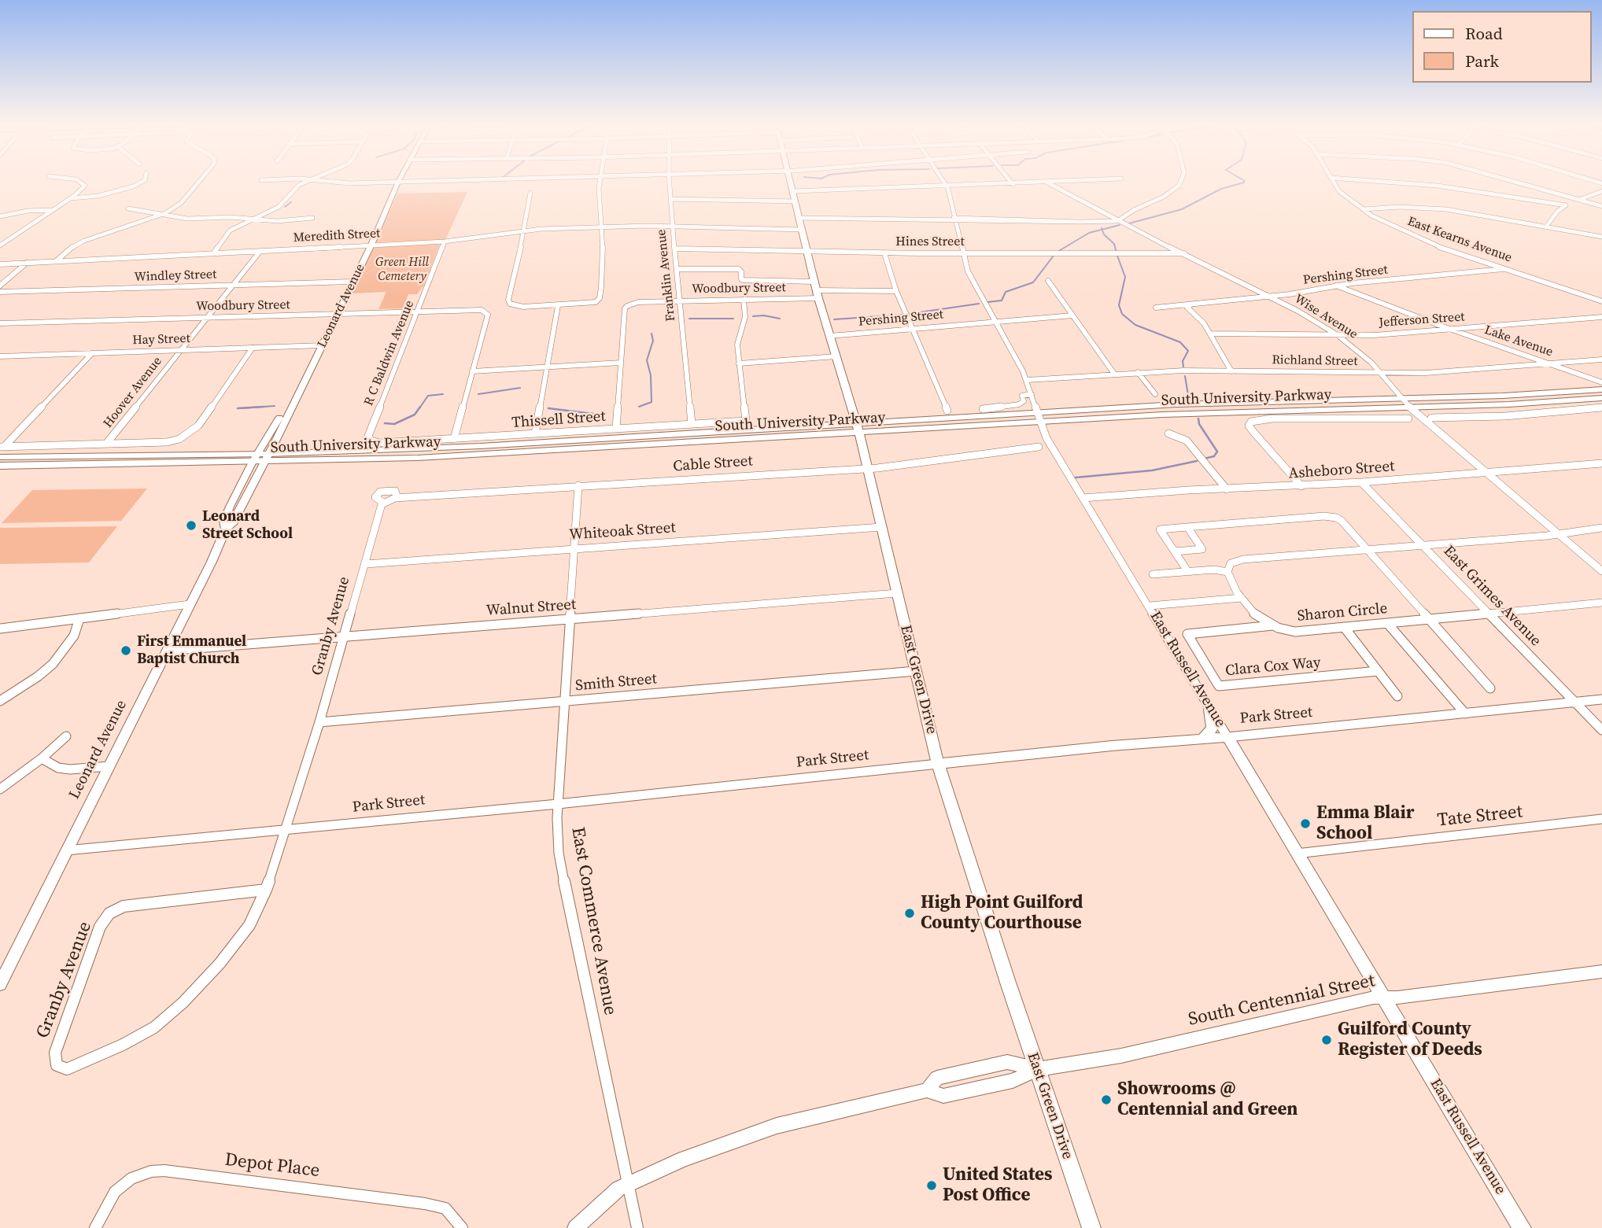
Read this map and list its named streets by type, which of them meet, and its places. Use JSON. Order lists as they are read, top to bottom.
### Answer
{
  "streets": {
    "main road": [
      "South University Parkway",
      "East Russell Avenue",
      "East Green Drive",
      "Park Street"
    ],
    "street": [
      "Meredith Street",
      "East Kearns Avenue",
      "Hines Street",
      "Franklin Avenue",
      "Pershing Street",
      "Windley Street",
      "Woodbury Street",
      "Leonard Avenue",
      "Wise Avenue",
      "Jefferson Street",
      "Hay Street",
      "Lake Avenue",
      "R C Baldwin Avenue",
      "Richland Street",
      "Hoover Avenue",
      "Thissell Street",
      "Cable Street",
      "Asheboro Street",
      "Whiteoak Street",
      "East Grimes Avenue",
      "Walnut Street",
      "Sharon Circle",
      "Granby Avenue",
      "Clara Cox Way",
      "Smith Street",
      "Tate Street",
      "East Commerce Avenue",
      "South Centennial Street",
      "Depot Place"
    ]
  },
  "crossings": [
    ["Meredith Street", "Franklin Avenue"],
    ["Meredith Street", "Leonard Avenue"],
    ["Meredith Street", "R C Baldwin Avenue"],
    ["Meredith Street", "Hoover Avenue"],
    ["Meredith Street", "East Green Drive"],
    ["East Kearns Avenue", "Pershing Street"],
    ["Hines Street", "Franklin Avenue"],
    ["Hines Street", "Wise Avenue"],
    ["Hines Street", "East Russell Avenue"],
    ["Hines Street", "East Green Drive"],
    ["Franklin Avenue", "Woodbury Street"],
    ["Franklin Avenue", "Thissell Street"],
    ["Pershing Street", "Wise Avenue"],
    ["Pershing Street", "Lake Avenue"],
    ["Pershing Street", "East Russell Avenue"],
    ["Pershing Street", "East Green Drive"],
    ["Windley Street", "Leonard Avenue"],
    ["Windley Street", "Hoover Avenue"],
    ["Woodbury Street", "Leonard Avenue"],
    ["Woodbury Street", "R C Baldwin Avenue"],
    ["Woodbury Street", "Hoover Avenue"],
    ["Woodbury Street", "East Green Drive"],
    ["Leonard Avenue", "Hay Street"],
    ["Leonard Avenue", "South University Parkway"],
    ["Leonard Avenue", "Walnut Street"],
    ["Leonard Avenue", "Park Street"],
    ["Wise Avenue", "Jefferson Street"],
    ["Wise Avenue", "Richland Street"],
    ["Wise Avenue", "South University Parkway"],
    ["Wise Avenue", "Asheboro Street"],
    ["Jefferson Street", "Lake Avenue"],
    ["Hay Street", "Hoover Avenue"],
    ["Lake Avenue", "Richland Street"],
    ["R C Baldwin Avenue", "Thissell Street"],
    ["Richland Street", "East Russell Avenue"],
    ["South University Parkway", "East Russell Avenue"],
    ["South University Parkway", "East Green Drive"],
    ["Cable Street", "Granby Avenue"],
    ["Cable Street", "East Green Drive"],
    ["Cable Street", "East Commerce Avenue"],
    ["Asheboro Street", "East Grimes Avenue"],
    ["Asheboro Street", "East Russell Avenue"],
    ["Whiteoak Street", "Granby Avenue"],
    ["Whiteoak Street", "East Green Drive"],
    ["Whiteoak Street", "East Commerce Avenue"],
    ["East Grimes Avenue", "Sharon Circle"],
    ["East Grimes Avenue", "Park Street"],
    ["Walnut Street", "Granby Avenue"],
    ["Walnut Street", "East Green Drive"],
    ["Walnut Street", "East Commerce Avenue"],
    ["Sharon Circle", "Clara Cox Way"],
    ["Granby Avenue", "Smith Street"],
    ["Granby Avenue", "Park Street"],
    ["East Russell Avenue", "Park Street"],
    ["East Russell Avenue", "Tate Street"],
    ["East Russell Avenue", "South Centennial Street"],
    ["East Green Drive", "Smith Street"],
    ["East Green Drive", "Park Street"],
    ["East Green Drive", "South Centennial Street"],
    ["Smith Street", "East Commerce Avenue"],
    ["Park Street", "East Commerce Avenue"],
    ["East Commerce Avenue", "South Centennial Street"]
  ],
  "parks": ["Green Hill Cemetery"],
  "places": [
    "Leonard Street School",
    "First Emmanuel Baptist Church",
    "Emma Blair School",
    "High Point Guilford County Courthouse",
    "Guilford County Register of Deeds",
    "Showrooms @ Centennial and Green",
    "United States Post Office"
  ],
  "legend": ["Road", "Park"]
}
